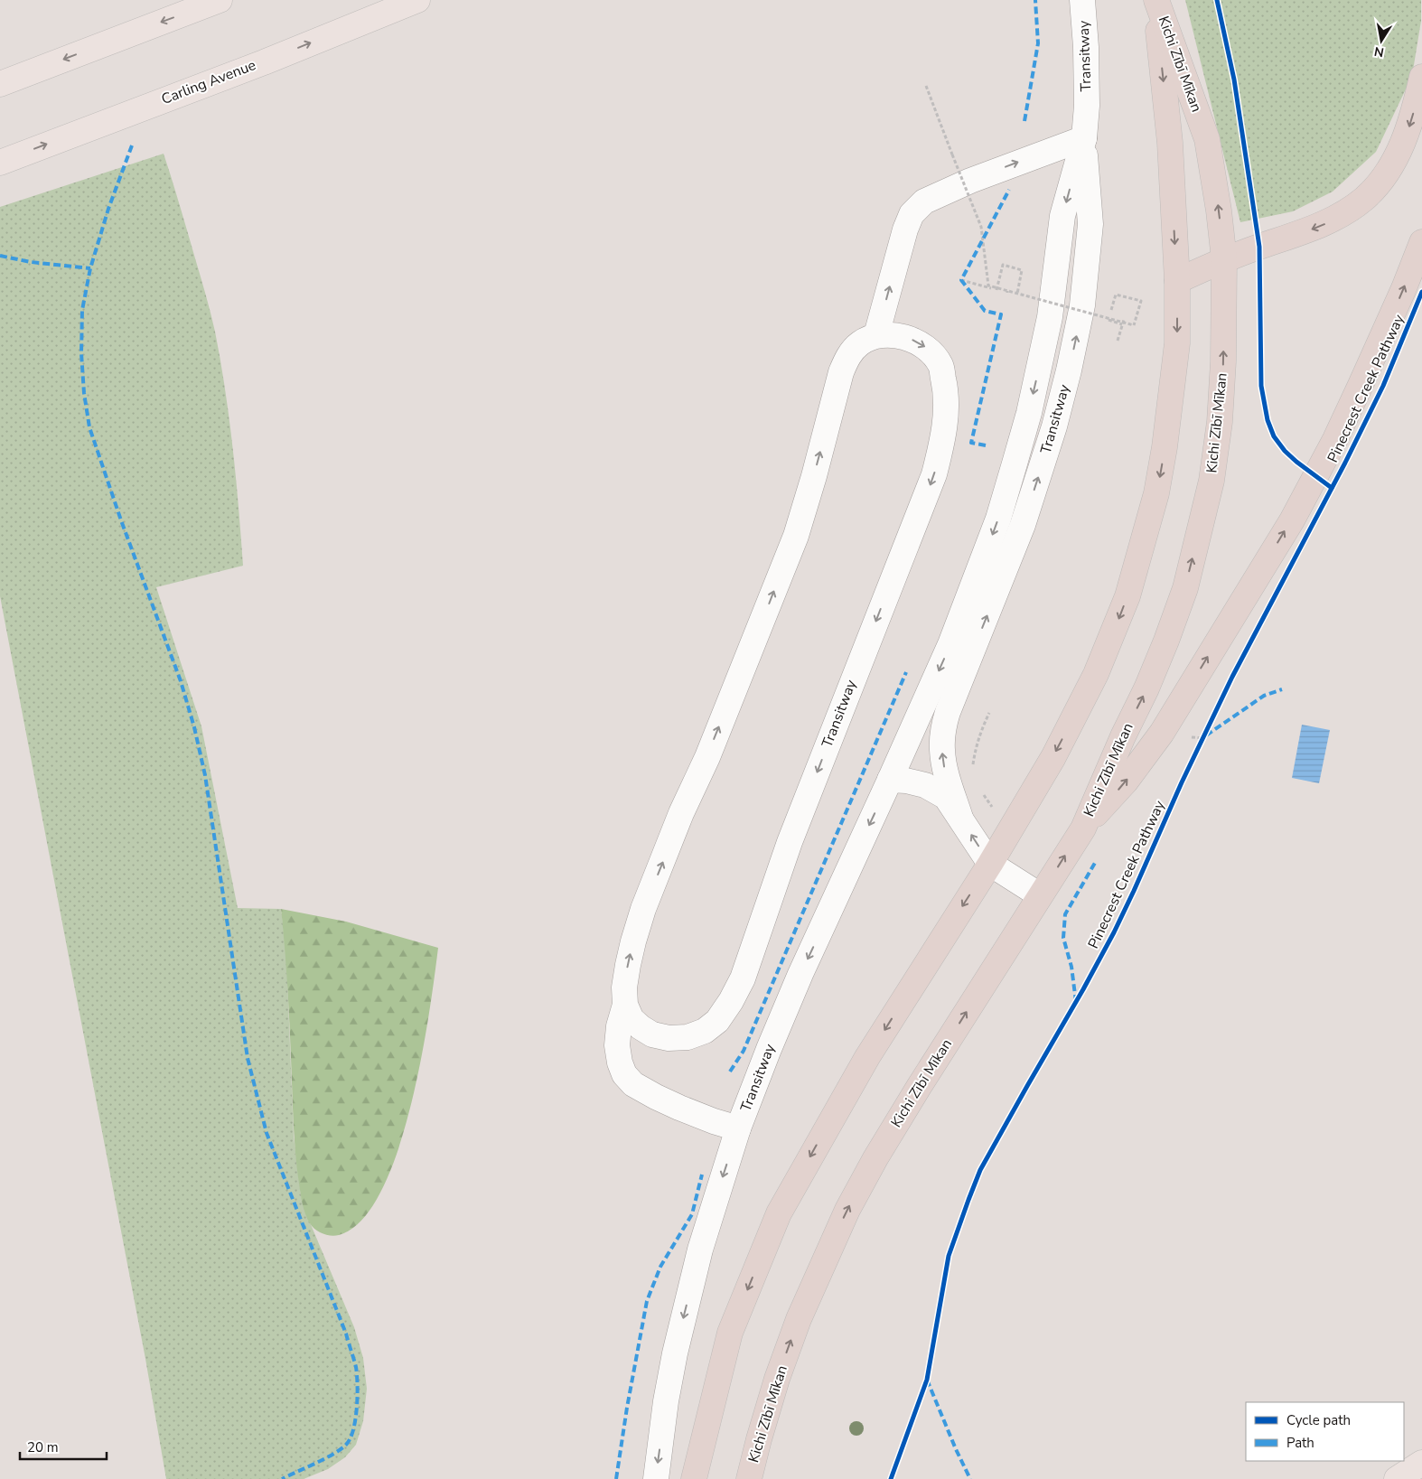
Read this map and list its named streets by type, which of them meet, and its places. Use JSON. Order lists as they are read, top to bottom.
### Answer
{
  "streets": {
    "highway": ["Kichi Zībī Mīkan"],
    "main road": ["Carling Avenue"],
    "lane": ["Transitway"],
    "cycle path": ["Pinecrest Creek Pathway"]
  },
  "crossings": [
    ["Transitway", "Kichi Zībī Mīkan"]
  ],
  "legend": ["Cycle path", "Path"],
  "scale_bar": "20 m",
  "north": "bottom"
}
